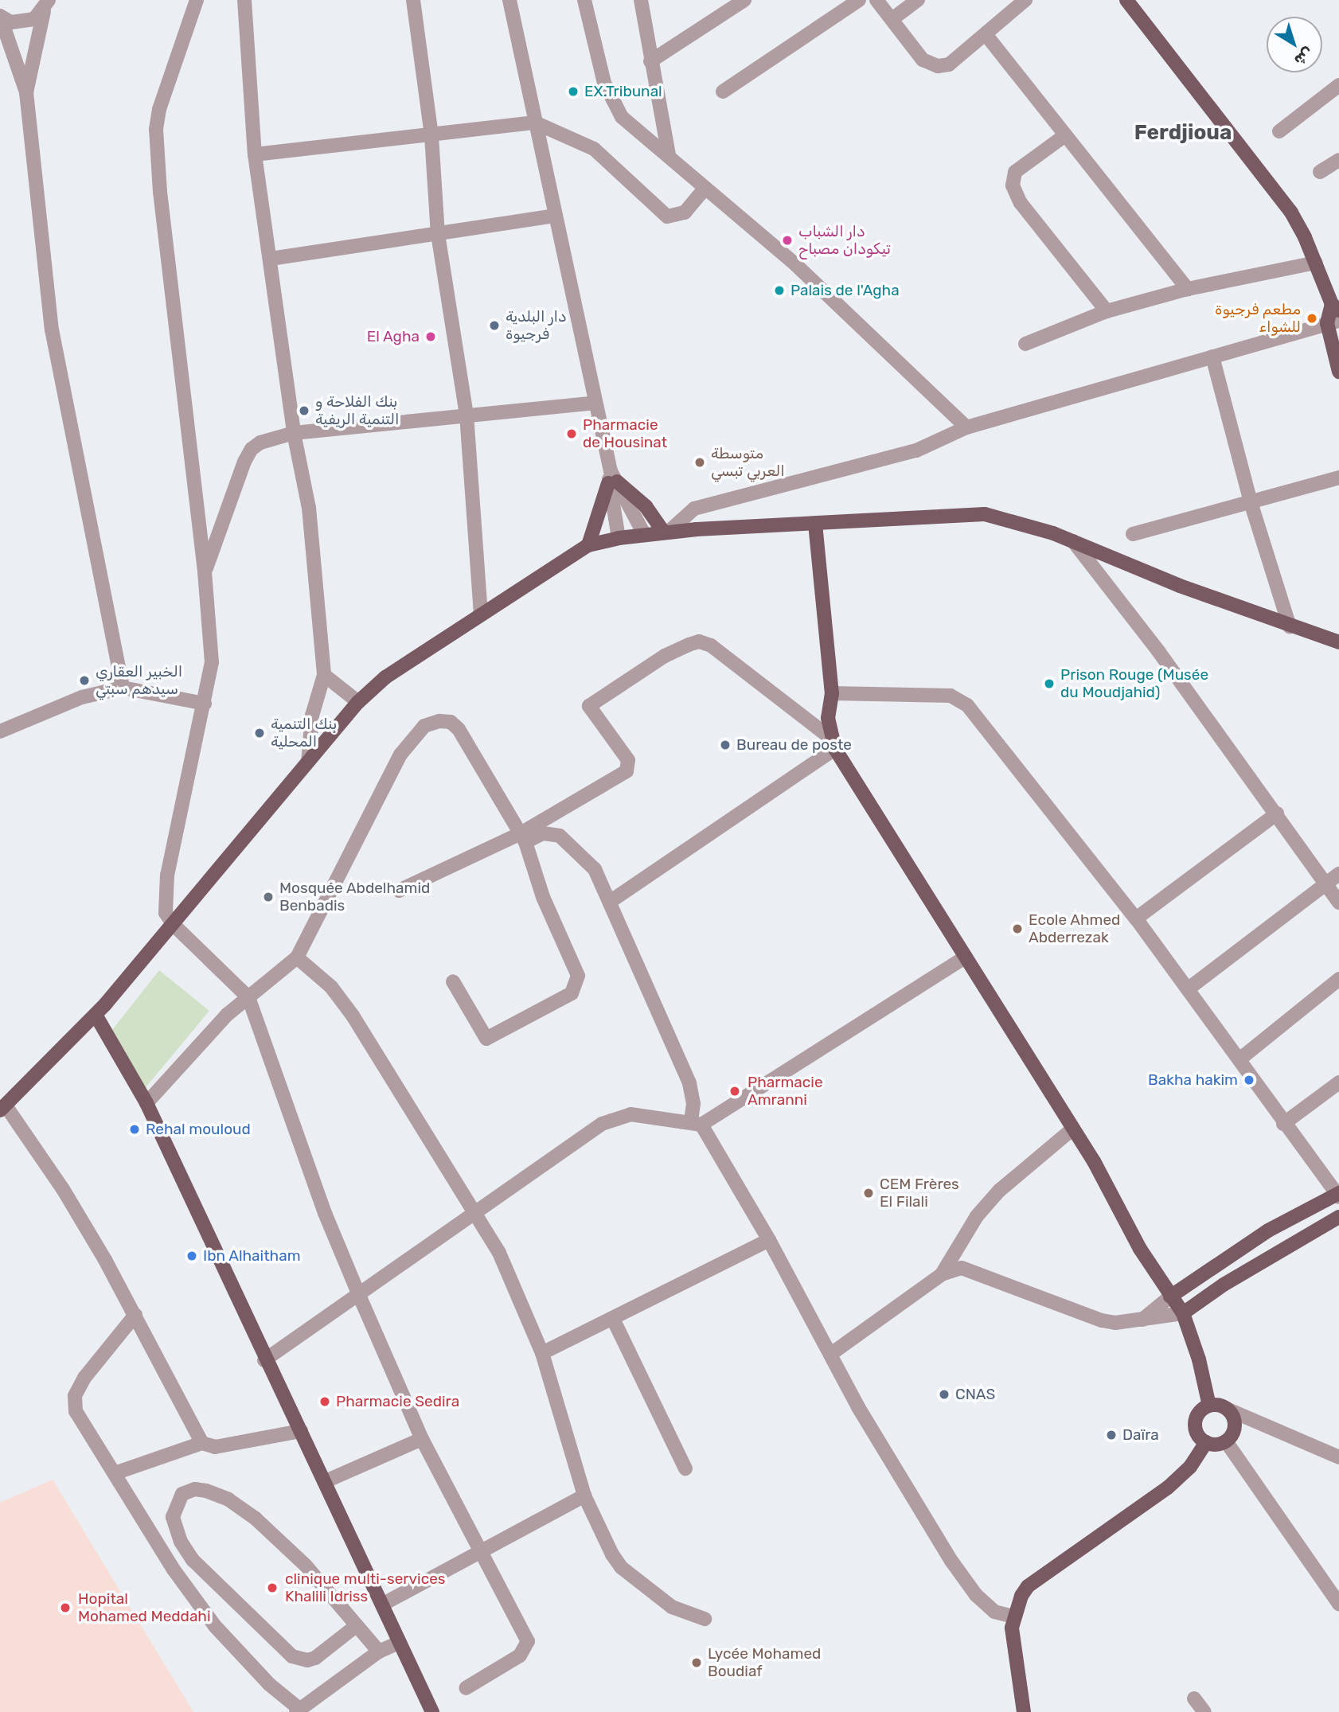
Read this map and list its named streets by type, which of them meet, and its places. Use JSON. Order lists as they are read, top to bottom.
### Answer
{
  "districts": ["Ferdjioua"],
  "places": [
    "EX.Tribunal",
    "دار الشباب تيكودان مصباح",
    "Palais de l'Agha",
    "مطعم فرجيوة للشواء",
    "دار البلدية فرجيوة",
    "El Agha",
    "بنك الفلاحة و التنمية الريفية",
    "Pharmacie de Housinat",
    "متوسطة العربي تبسي",
    "الخبير العقاري سيدهم سبتي",
    "Prison Rouge (Musée du Moudjahid)",
    "بنك التنمية المحلية",
    "Bureau de poste",
    "Mosquée Abdelhamid Benbadis",
    "Ecole Ahmed Abderrezak",
    "Bakha hakim",
    "Pharmacie Amranni",
    "Rehal mouloud",
    "CEM Frères El Filali",
    "Ibn Alhaitham",
    "CNAS",
    "Pharmacie Sedira",
    "Daïra",
    "clinique multi-services Khalili Idriss",
    "Hopital Mohamed Meddahi",
    "Lycée Mohamed Boudiaf"
  ],
  "north": "bottom right"
}
